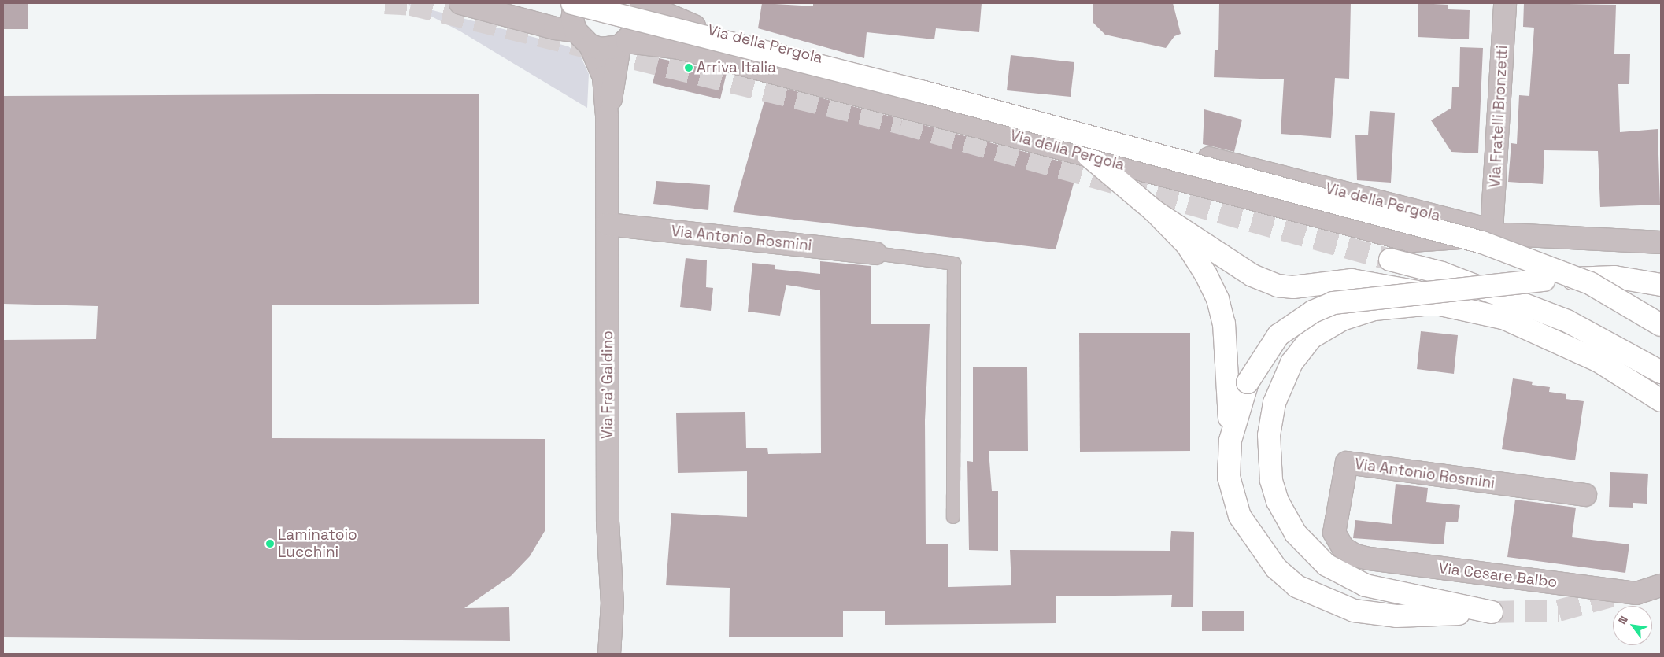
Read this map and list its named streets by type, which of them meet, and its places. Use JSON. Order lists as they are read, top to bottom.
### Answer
{
  "streets": {
    "street": [
      "Via della Pergola",
      "Via Fratelli Bronzetti",
      "Via Antonio Rosmini",
      "Via Fra' Galdino",
      "Via Cesare Balbo"
    ]
  },
  "crossings": [
    ["Via della Pergola", "Via Fratelli Bronzetti"],
    ["Via della Pergola", "Via Fra' Galdino"],
    ["Via Antonio Rosmini", "Via Fra' Galdino"],
    ["Via Antonio Rosmini", "Via Cesare Balbo"]
  ],
  "places": ["Arriva Italia", "Laminatoio Lucchini"],
  "north": "top left"
}
